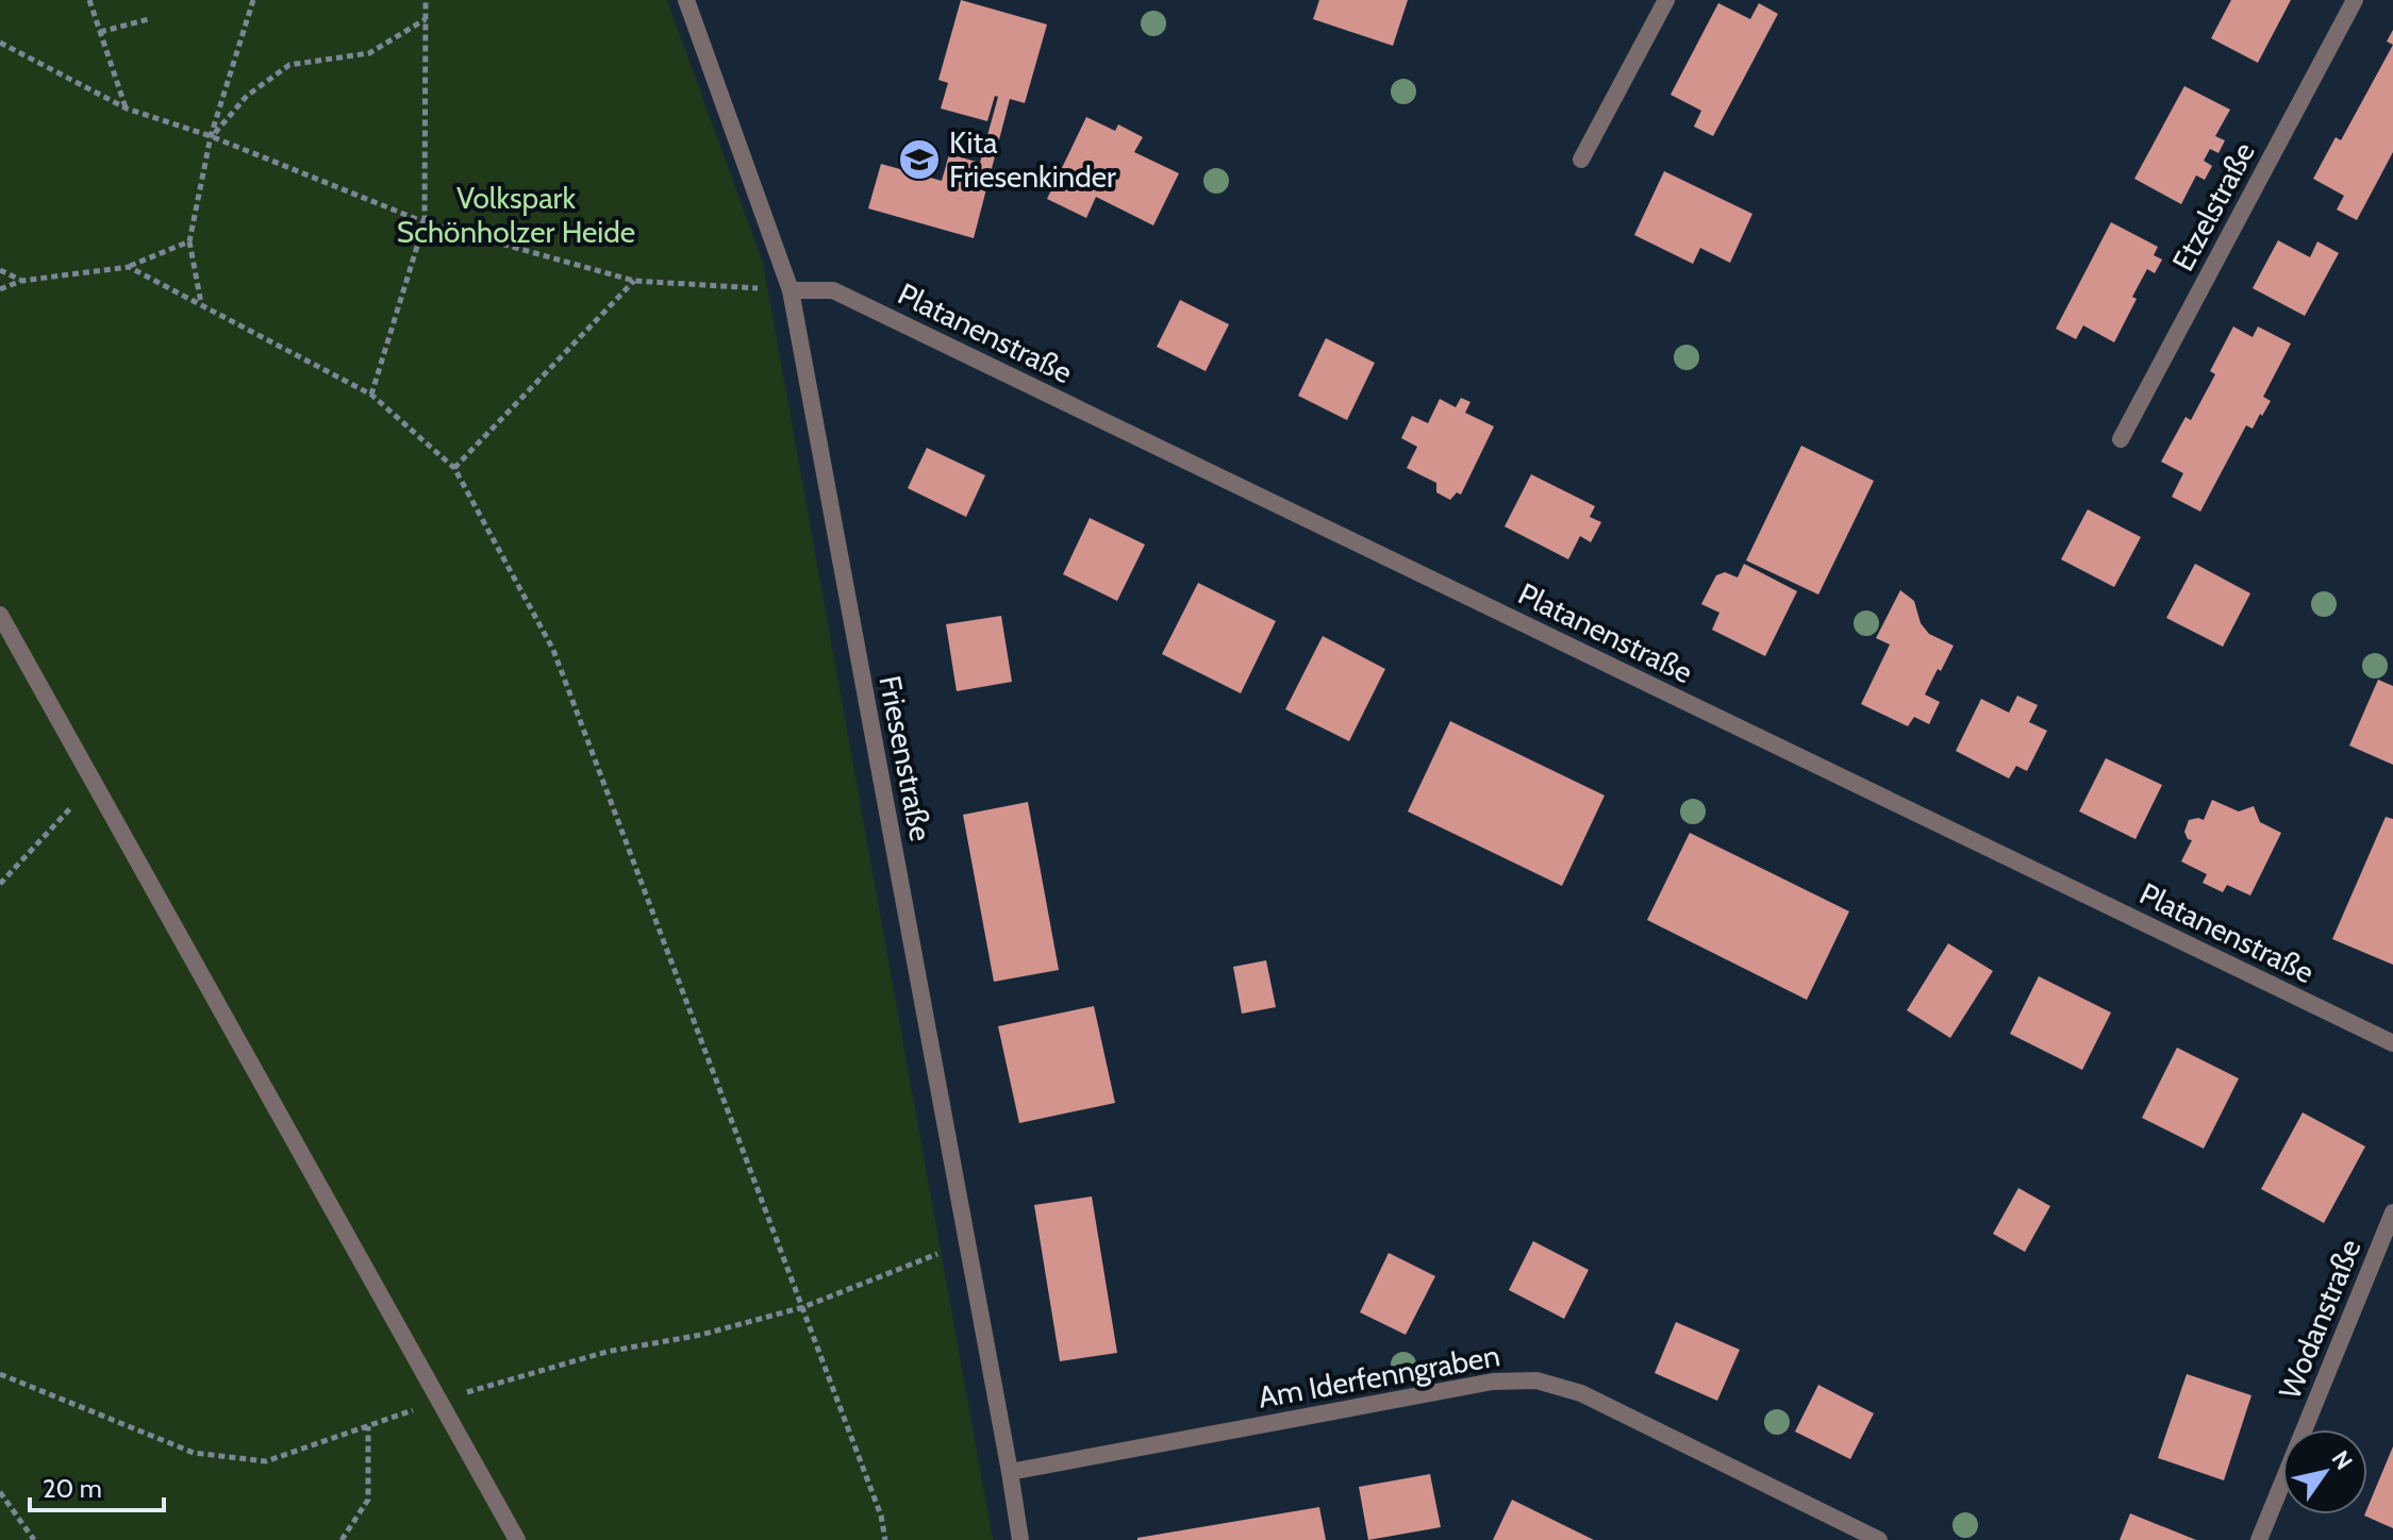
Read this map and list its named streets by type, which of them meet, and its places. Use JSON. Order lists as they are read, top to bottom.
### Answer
{
  "streets": {
    "street": [
      "Etzelstraße",
      "Platanenstraße",
      "Friesenstraße",
      "Wodanstraße",
      "Am Iderfenngraben"
    ]
  },
  "crossings": [
    ["Platanenstraße", "Friesenstraße"],
    ["Friesenstraße", "Am Iderfenngraben"]
  ],
  "parks": ["Volkspark Schönholzer Heide"],
  "places": {
    "school or university": ["Kita Friesenkinder"]
  },
  "scale_bar": "20 m",
  "north": "top right"
}
